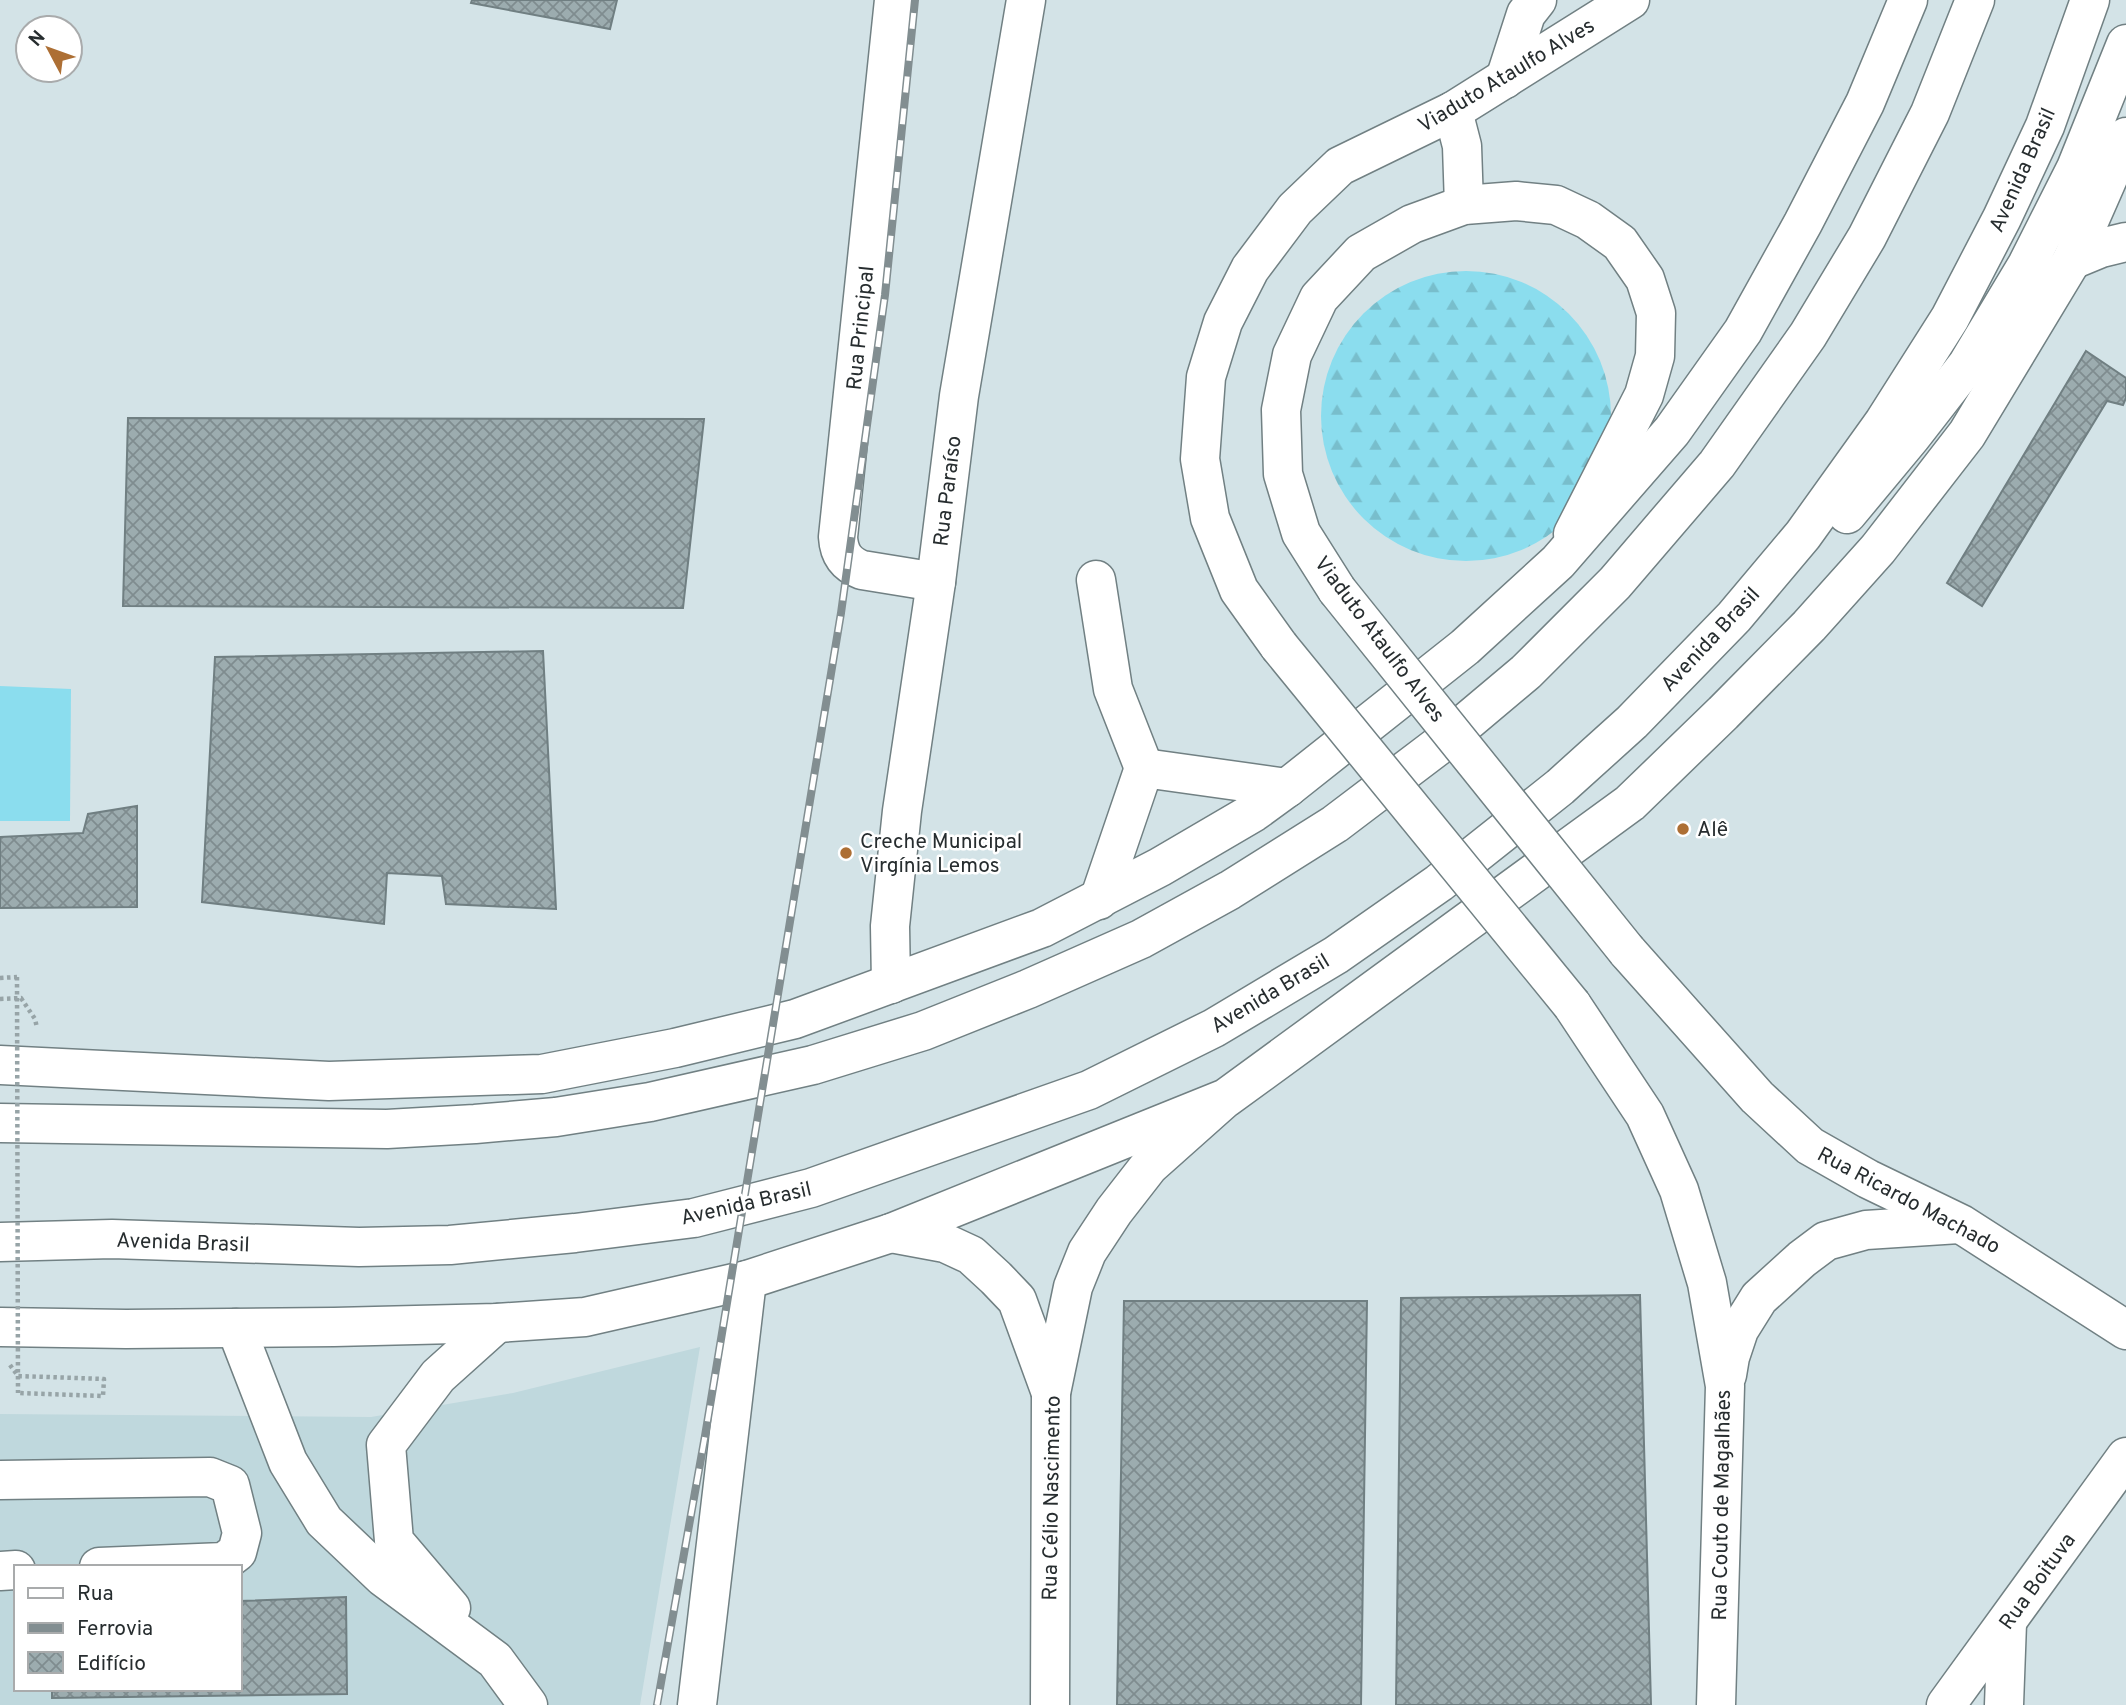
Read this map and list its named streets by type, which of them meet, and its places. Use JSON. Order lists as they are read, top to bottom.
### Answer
{
  "streets": {
    "main road": [
      "Viaduto Ataulfo Alves",
      "Avenida Brasil",
      "Rua Principal",
      "Rua Paraíso",
      "Rua Ricardo Machado",
      "Rua Célio Nascimento",
      "Rua Couto de Magalhães",
      "Rua Boituva"
    ]
  },
  "crossings": [
    ["Viaduto Ataulfo Alves", "Rua Ricardo Machado"],
    ["Viaduto Ataulfo Alves", "Rua Couto de Magalhães"],
    ["Rua Principal", "Rua Paraíso"]
  ],
  "places": ["Alê", "Creche Municipal Virgínia Lemos"],
  "legend": ["Rua", "Ferrovia", "Edifício"],
  "north": "top left"
}
